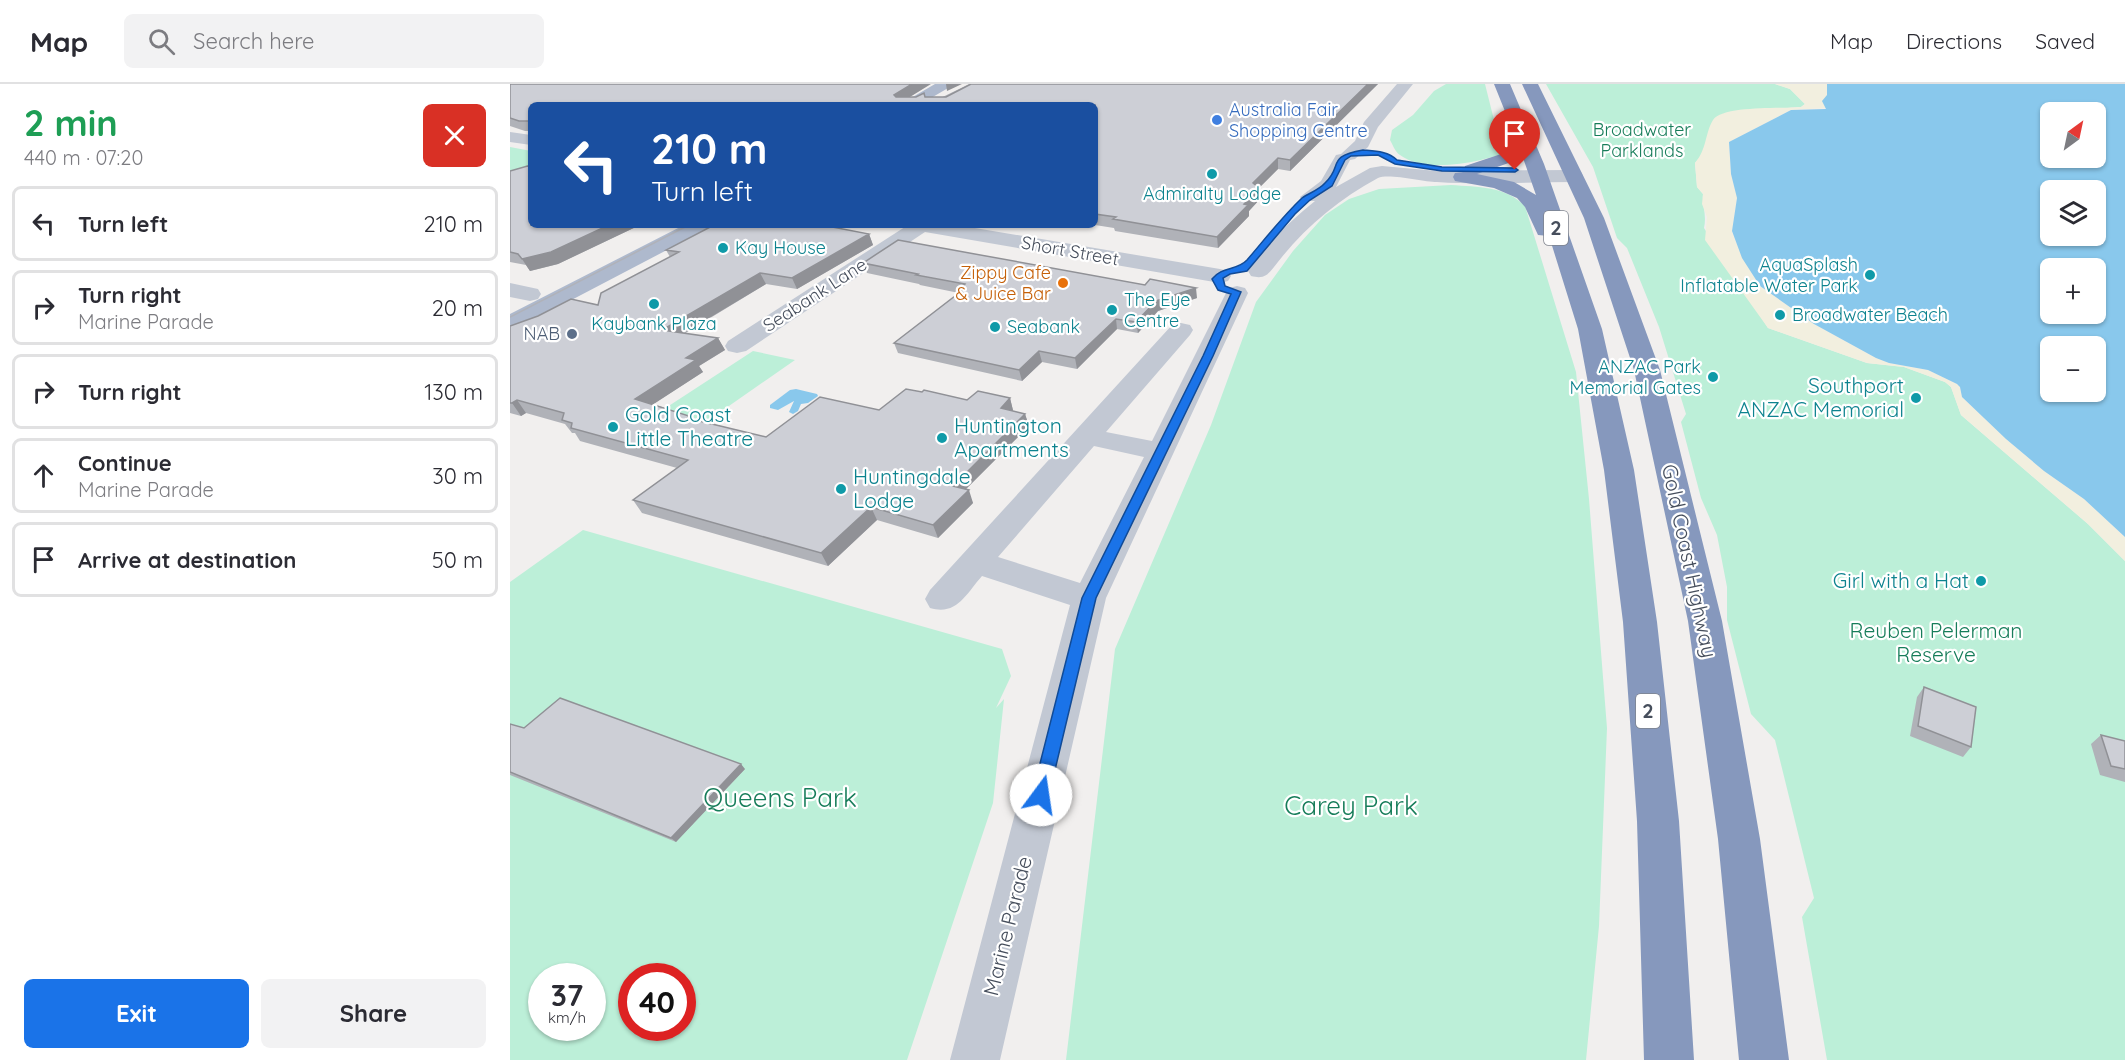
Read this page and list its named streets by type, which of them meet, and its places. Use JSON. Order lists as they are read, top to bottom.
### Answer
{
  "streets": {
    "highway": ["2", "Gold Coast Highway"],
    "street": ["Short Street", "Seabank Lane", "Marine Parade"]
  },
  "crossings": [
    ["Short Street", "Marine Parade"]
  ],
  "parks": [
    "Broadwater Parklands",
    "Reuben Pelerman Reserve",
    "Queens Park",
    "Carey Park"
  ],
  "places": [
    "Australia Fair Shopping Centre",
    "Admiralty Lodge",
    "Kay House",
    "AquaSplash Inflatable Water Park",
    "Zippy Cafe & Juice Bar",
    "Kaybank Plaza",
    "The Eye Centre",
    "Broadwater Beach",
    "Seabank",
    "NAB",
    "ANZAC Park Memorial Gates",
    "Southport ANZAC Memorial",
    "Gold Coast Little Theatre",
    "Huntington Apartments",
    "Huntingdale Lodge",
    "Girl with a Hat"
  ],
  "north": "top right",
  "page": {
    "header": "Map",
    "search": "Search here",
    "nav": ["Map", "Directions", "Saved"],
    "heading": ["2 min", "440 m · 07:20"],
    "map_buttons": ["+", "−"],
    "turn": ["210 m", "Turn left"],
    "list": [
      {
        "name": "Turn left",
        "value": "210 m"
      },
      {
        "name": "Turn right",
        "note": "Marine Parade",
        "value": "20 m"
      },
      {
        "name": "Turn right",
        "value": "130 m"
      },
      {
        "name": "Continue",
        "note": "Marine Parade",
        "value": "30 m"
      },
      {
        "name": "Arrive at destination",
        "value": "50 m"
      }
    ],
    "speed": "37 km/h",
    "limit": "40",
    "buttons": ["Exit", "Share"]
  }
}
